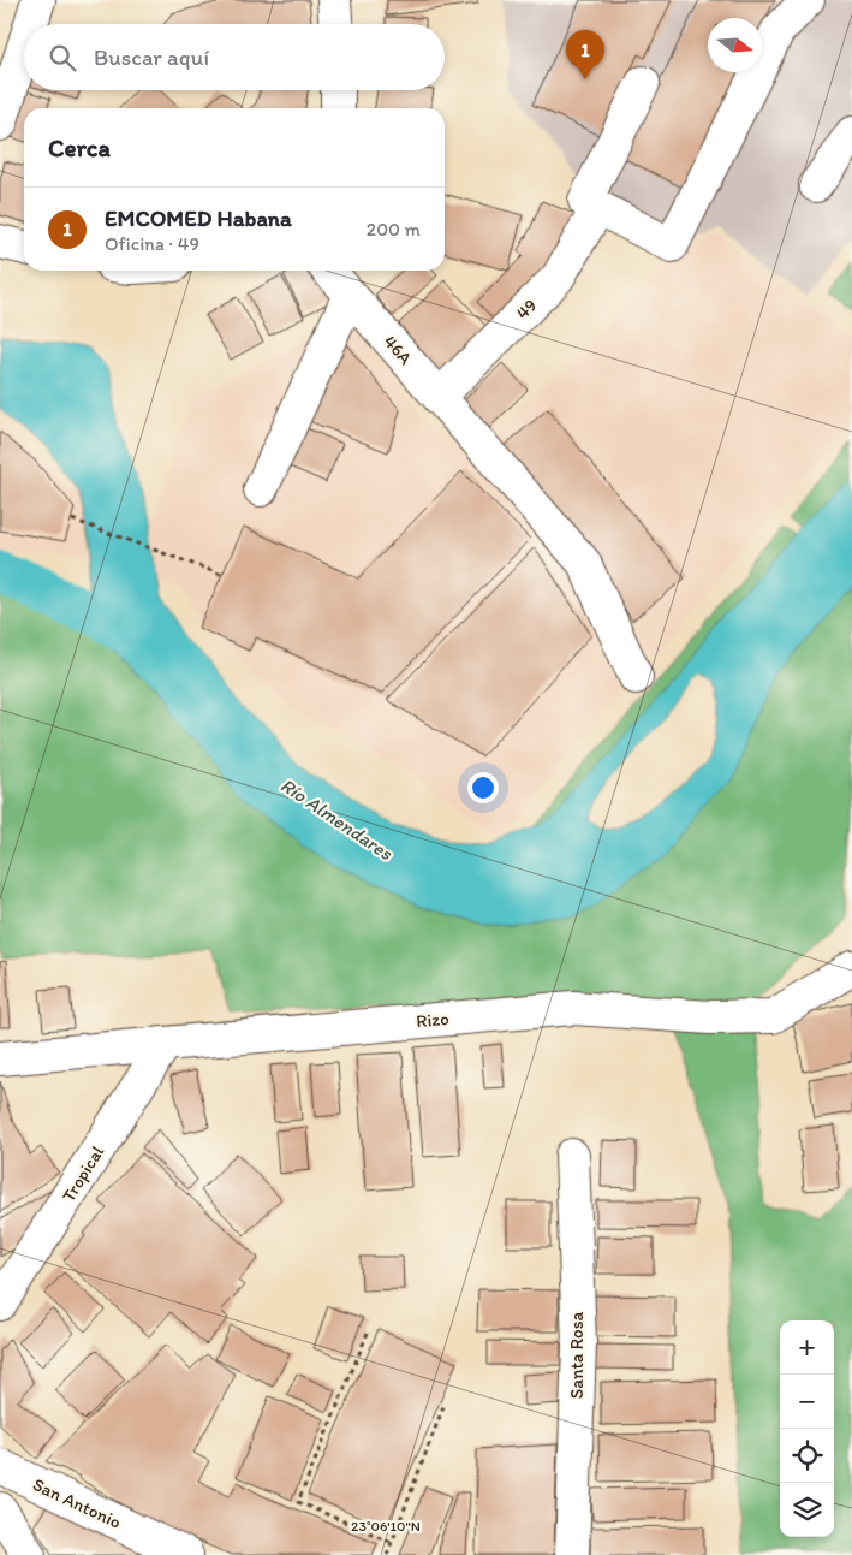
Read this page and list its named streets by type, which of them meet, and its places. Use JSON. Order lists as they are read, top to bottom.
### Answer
{
  "streets": {
    "street": [
      "49",
      "46A",
      "Rizo",
      "Tropical",
      "Santa Rosa",
      "San Antonio"
    ]
  },
  "crossings": [
    ["49", "46A"],
    ["Rizo", "Tropical"]
  ],
  "water": ["Río Almendares"],
  "north": "right",
  "page": {
    "search": "Buscar aquí",
    "pins": "1",
    "heading": "Cerca",
    "list": [
      {
        "mark": "1",
        "name": "EMCOMED Habana",
        "note": "Oficina · 49",
        "value": "200 m"
      }
    ],
    "map_buttons": ["+", "−"]
  },
  "coordinates": ["23°06'10\"N"]
}
